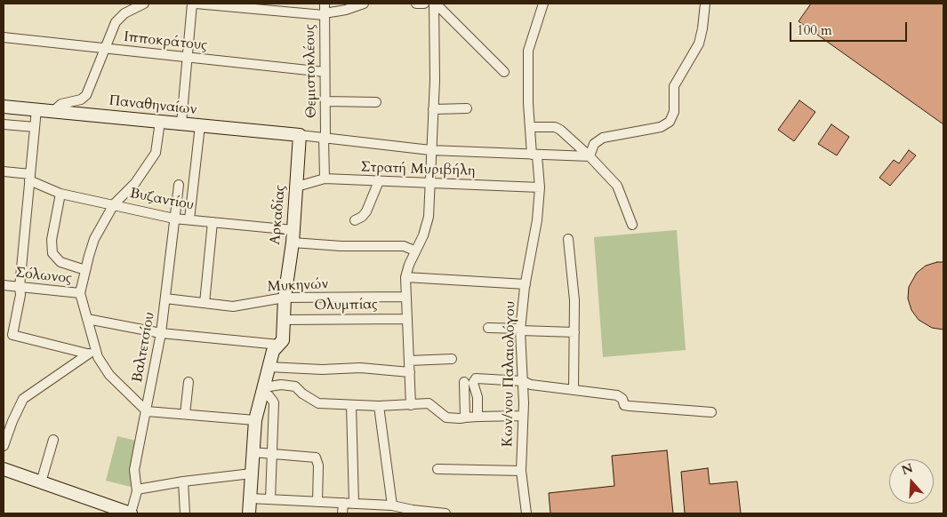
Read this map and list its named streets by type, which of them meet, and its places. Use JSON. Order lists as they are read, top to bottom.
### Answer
{
  "streets": {
    "street": [
      "Ιπποκράτους",
      "Θεμιστοκλέους",
      "Παναθηναίων",
      "Στρατή Μυριβήλη",
      "Βυζαντίου",
      "Αρκαδίας",
      "Σόλωνος",
      "Μυκηνών",
      "Ολυμπίας",
      "Βαλτετσίου",
      "Κων/νου Παλαιολόγου"
    ]
  },
  "crossings": [
    ["Ιπποκράτους", "Θεμιστοκλέους"],
    ["Θεμιστοκλέους", "Στρατή Μυριβήλη"],
    ["Παναθηναίων", "Αρκαδίας"],
    ["Στρατή Μυριβήλη", "Αρκαδίας"],
    ["Στρατή Μυριβήλη", "Κων/νου Παλαιολόγου"],
    ["Βυζαντίου", "Αρκαδίας"],
    ["Βυζαντίου", "Βαλτετσίου"],
    ["Αρκαδίας", "Μυκηνών"],
    ["Αρκαδίας", "Ολυμπίας"],
    ["Μυκηνών", "Βαλτετσίου"]
  ],
  "scale_bar": "100 m",
  "north": "top"
}
